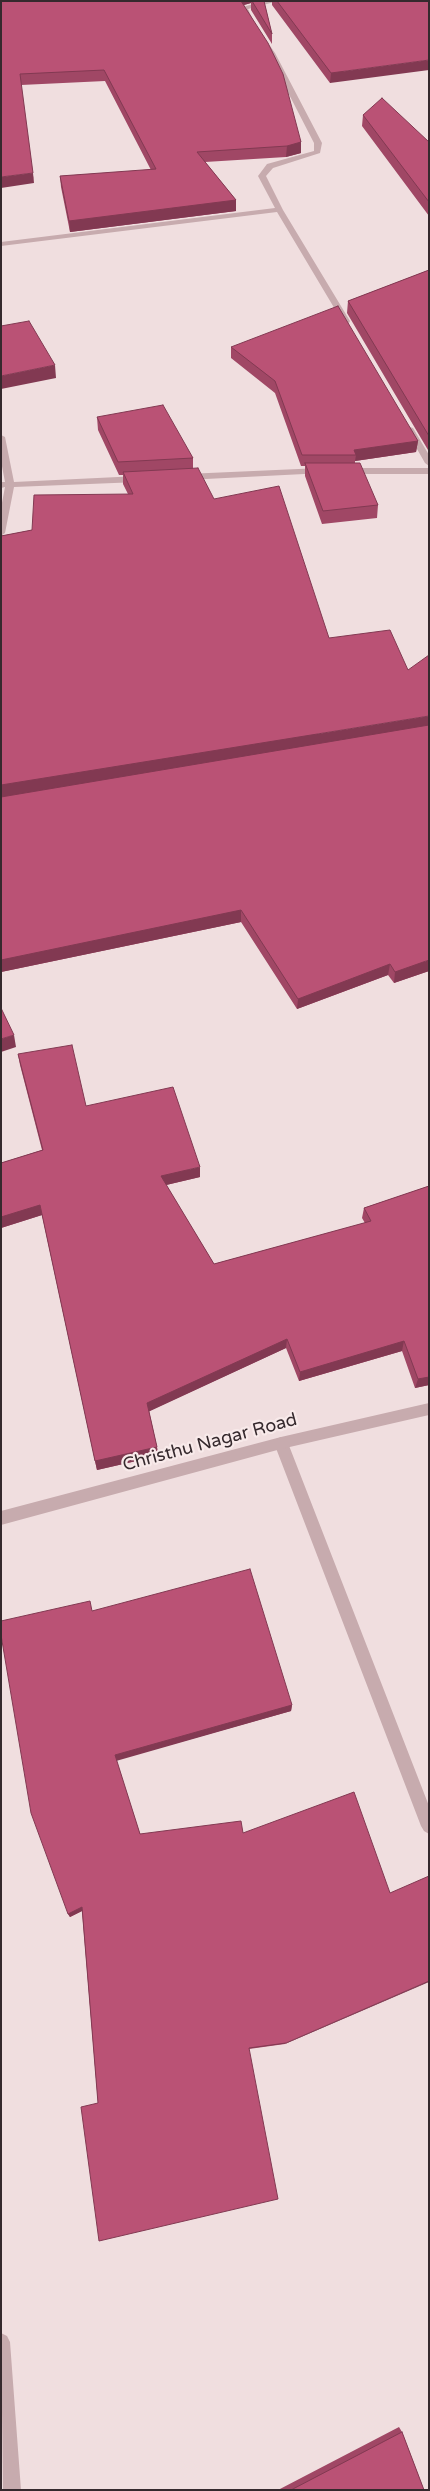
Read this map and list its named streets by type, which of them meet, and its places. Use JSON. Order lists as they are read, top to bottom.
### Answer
{
  "streets": {
    "street": ["Christhu Nagar Road"]
  }
}
